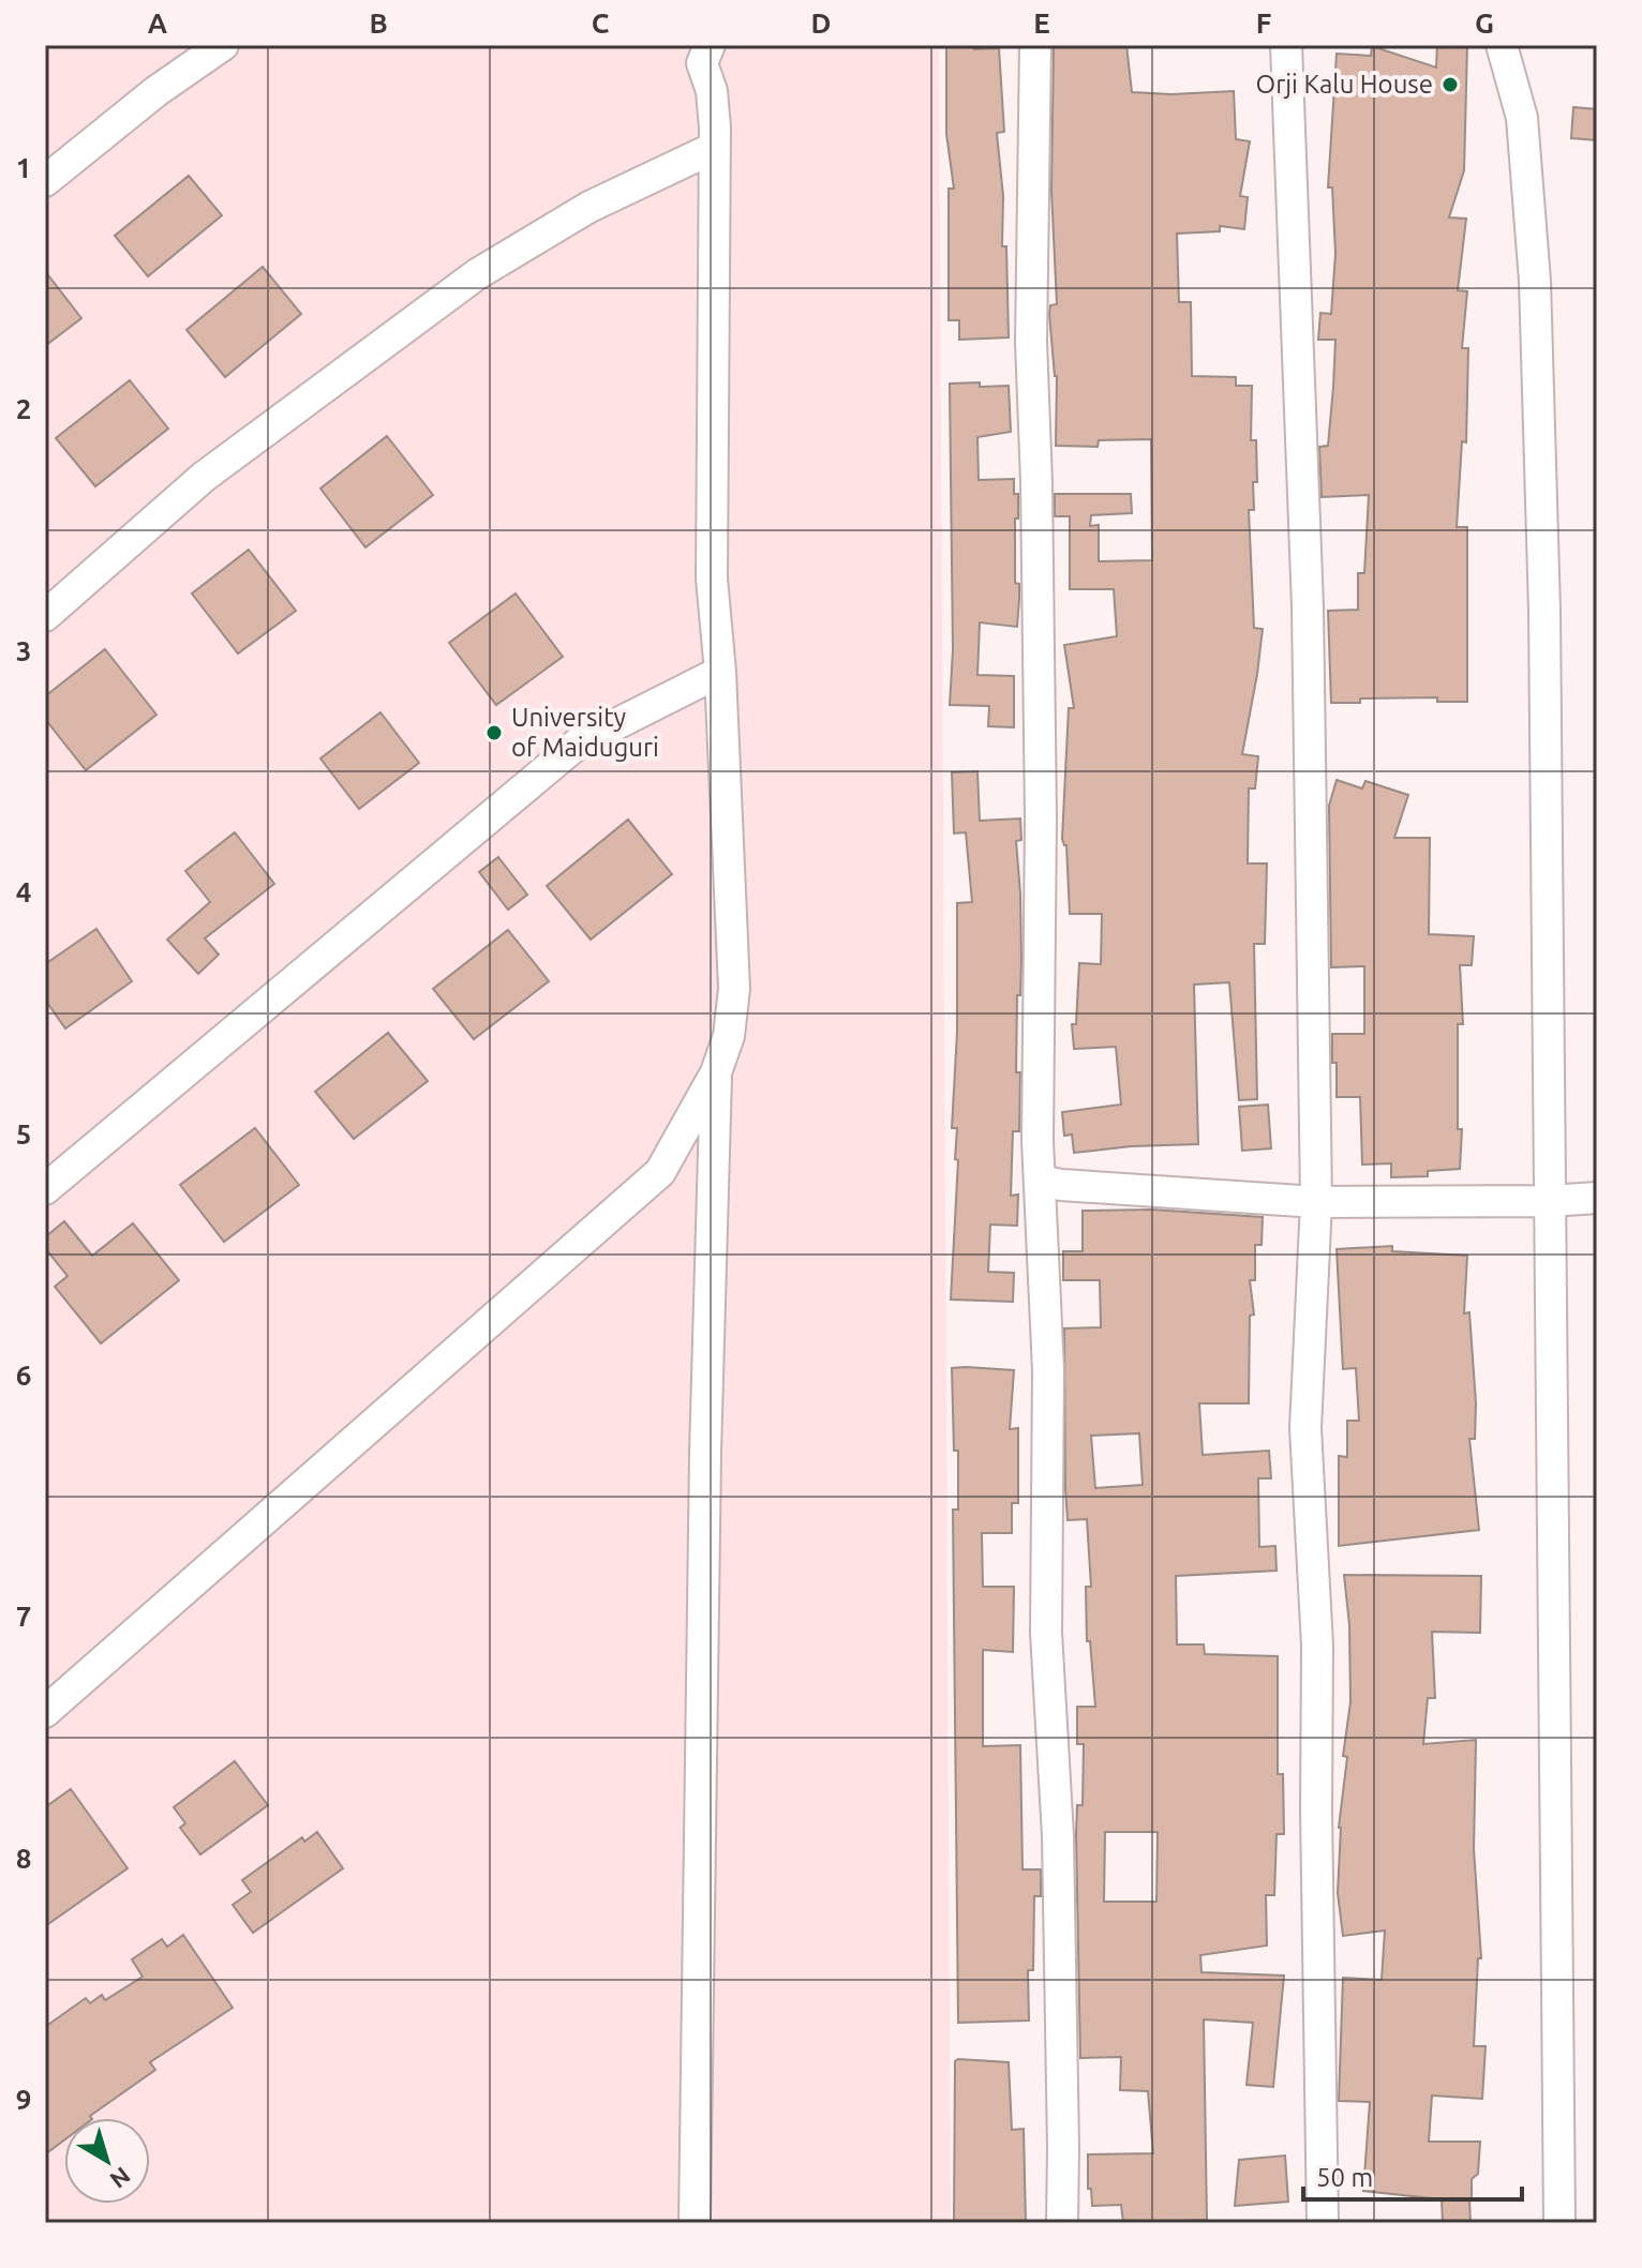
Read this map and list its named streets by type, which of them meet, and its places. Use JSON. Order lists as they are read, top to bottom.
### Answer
{
  "places": ["Orji Kalu House", "University of Maiduguri"],
  "scale_bar": "50 m",
  "north": "bottom right",
  "grid": {
    "columns": [
      "A",
      "B",
      "C",
      "D",
      "E",
      "F",
      "G"
    ],
    "rows": [
      "1",
      "2",
      "3",
      "4",
      "5",
      "6",
      "7",
      "8",
      "9"
    ]
  }
}
